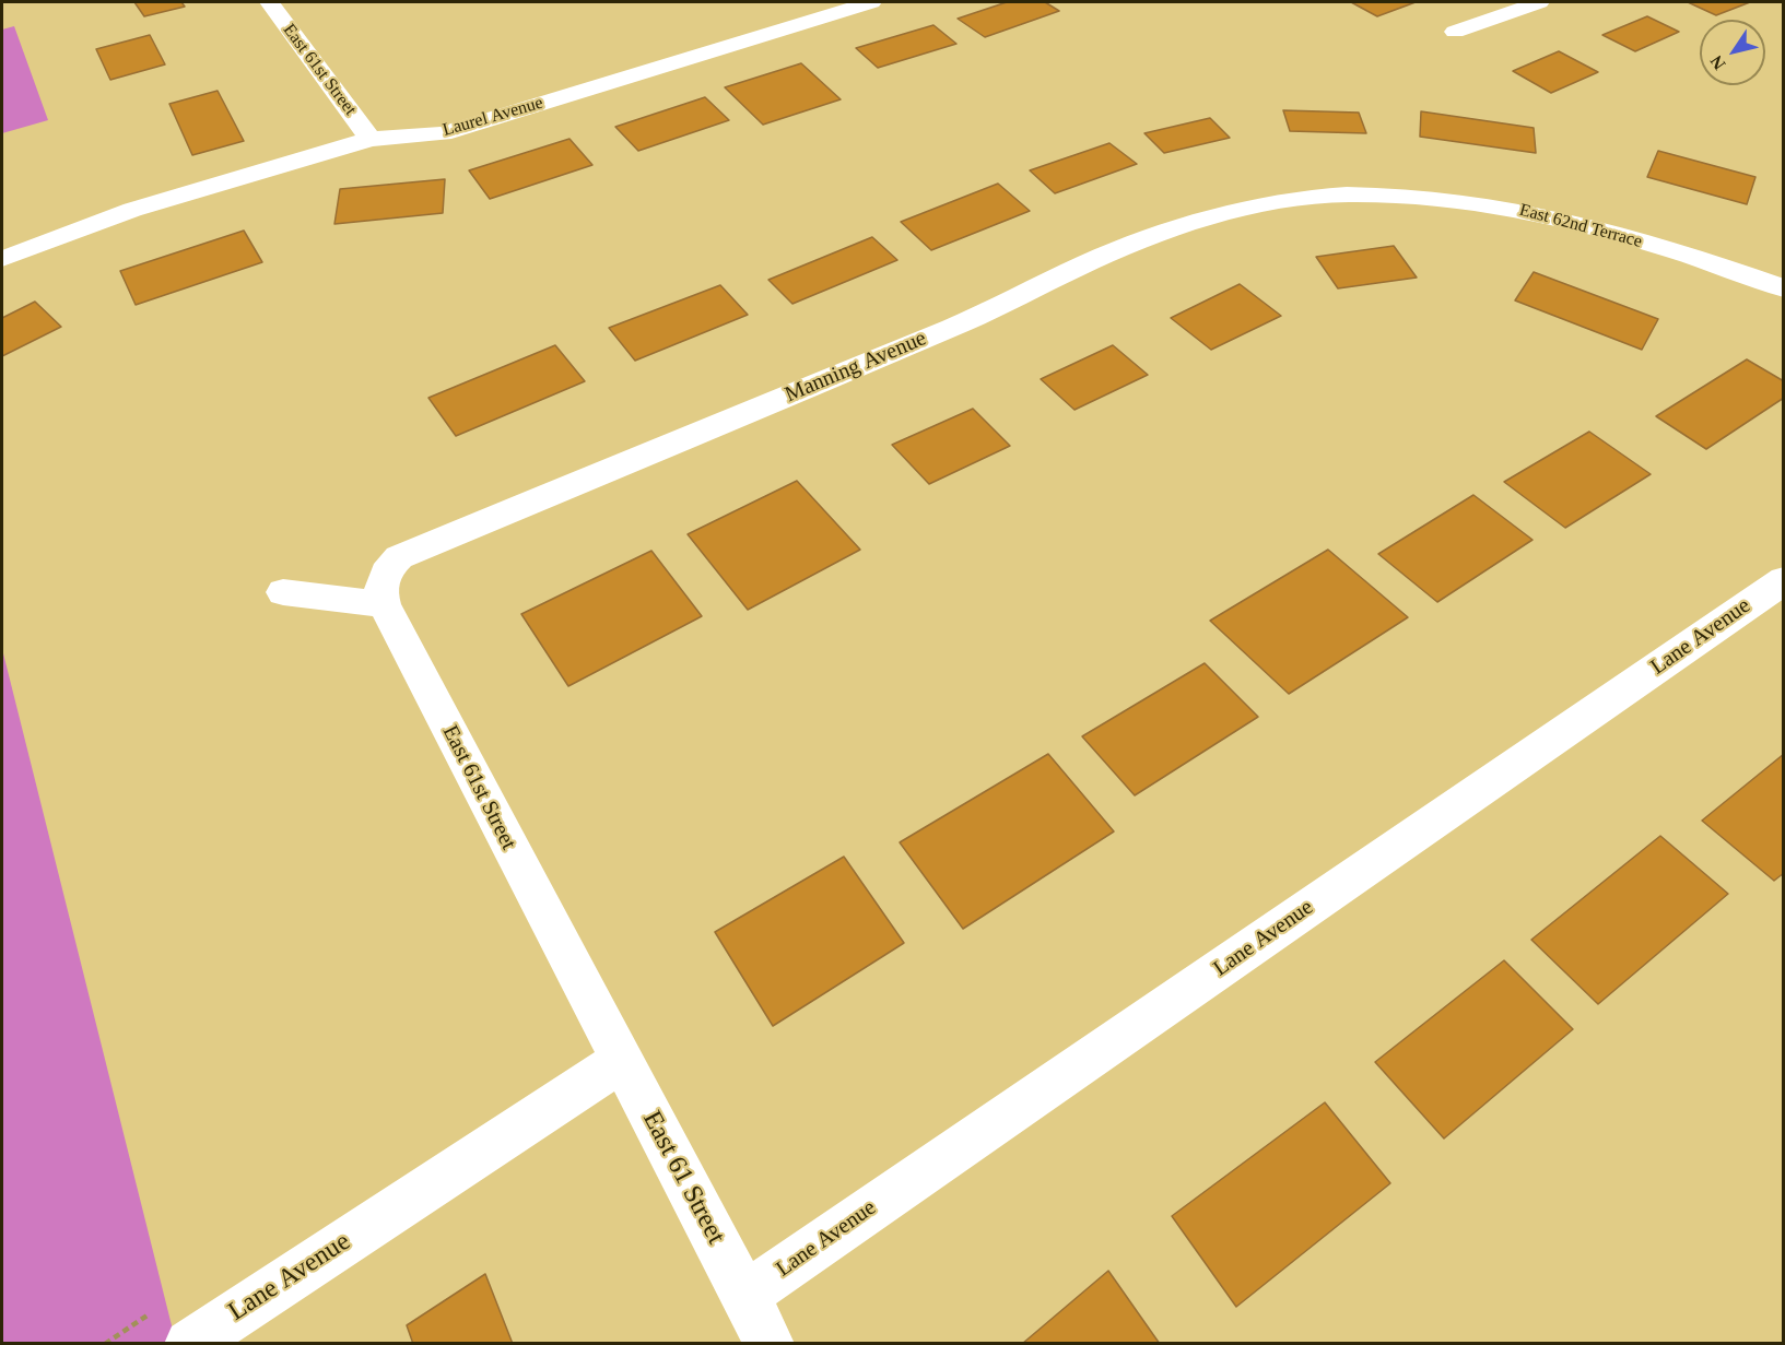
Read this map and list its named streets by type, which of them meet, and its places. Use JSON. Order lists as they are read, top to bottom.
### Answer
{
  "streets": {
    "street": [
      "East 61st Street",
      "Laurel Avenue",
      "East 62nd Terrace",
      "Manning Avenue",
      "Lane Avenue",
      "East 61 Street"
    ]
  },
  "crossings": [
    ["East 61st Street", "Laurel Avenue"],
    ["East 61st Street", "Manning Avenue"],
    ["East 61st Street", "Lane Avenue"],
    ["East 61st Street", "East 61 Street"],
    ["East 62nd Terrace", "Manning Avenue"],
    ["Lane Avenue", "East 61 Street"]
  ],
  "north": "bottom left"
}
